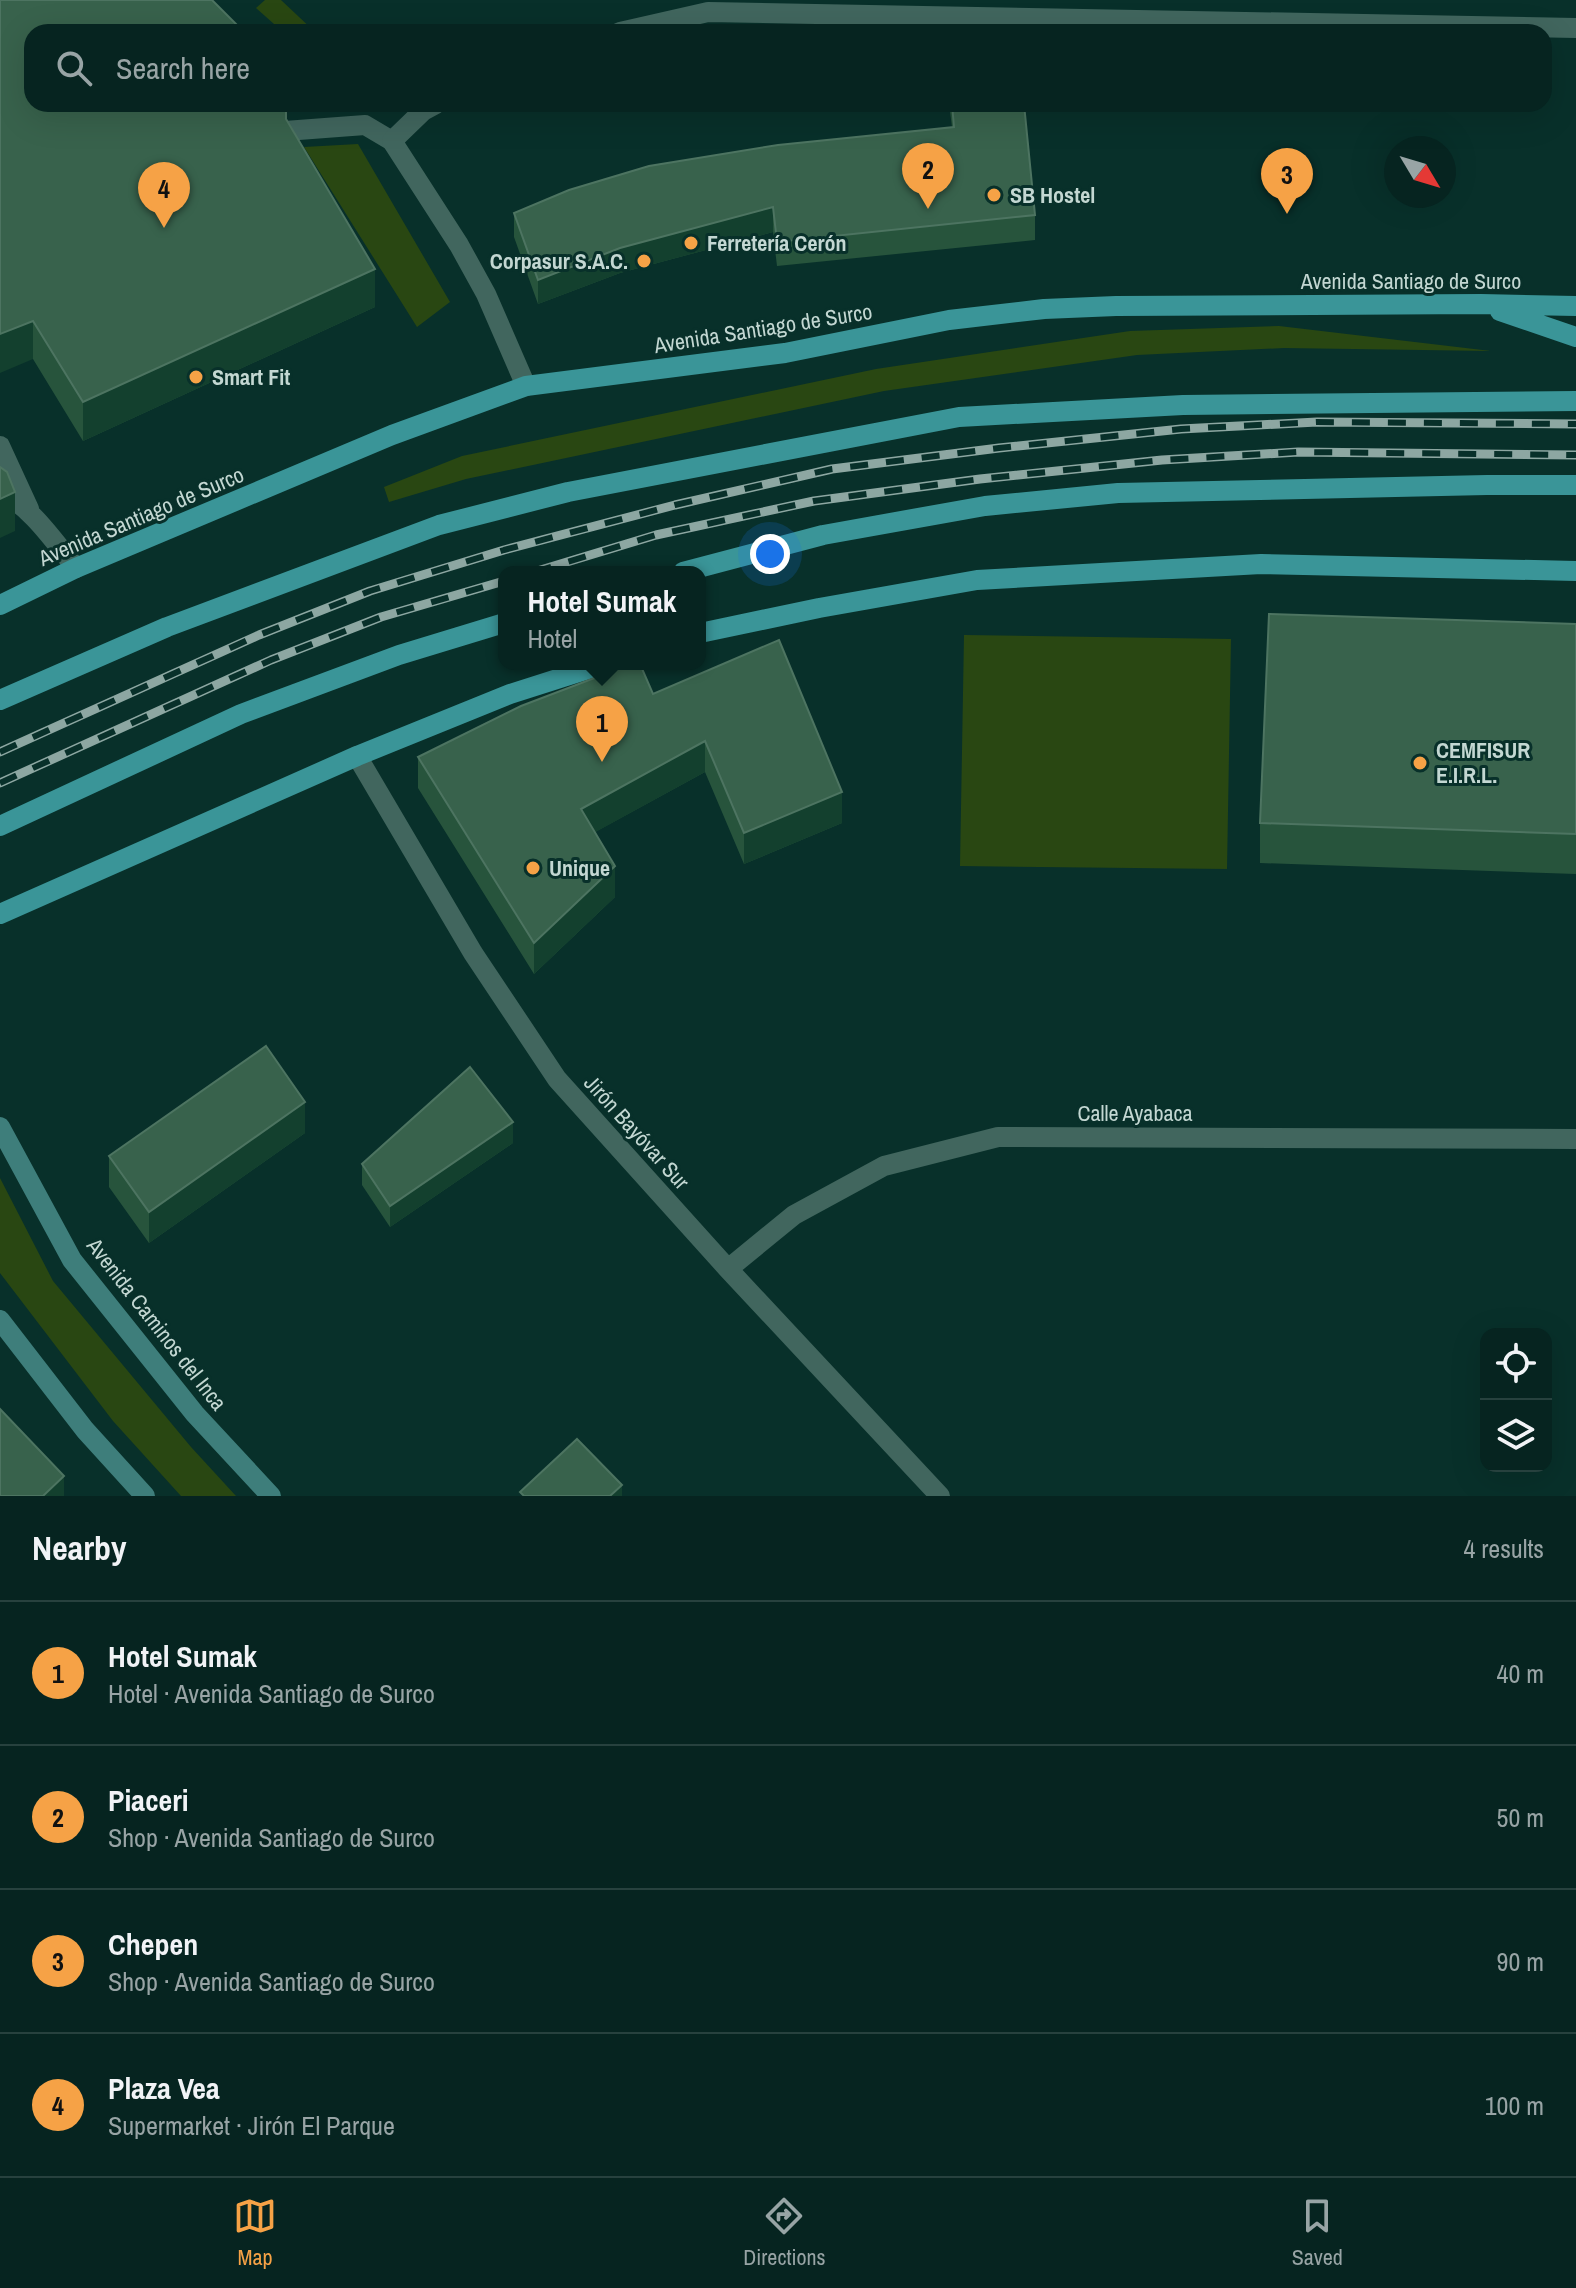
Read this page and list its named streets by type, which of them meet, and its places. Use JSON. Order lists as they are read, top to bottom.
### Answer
{
  "streets": {
    "main road": ["Avenida Santiago de Surco", "Avenida Caminos del Inca"],
    "street": ["Calle Ayabaca", "Jirón Bayóvar Sur"]
  },
  "crossings": [
    ["Calle Ayabaca", "Jirón Bayóvar Sur"]
  ],
  "places": [
    "SB Hostel",
    "Ferretería Cerón",
    "Corpasur S.A.C.",
    "Smart Fit",
    "CEMFISUR E.I.R.L.",
    "Unique"
  ],
  "north": "bottom right",
  "page": {
    "search": "Search here",
    "pins": [
      "2",
      "3",
      "4",
      "1"
    ],
    "popup": ["Hotel Sumak", "Hotel"],
    "heading": ["Nearby", "4 results"],
    "list": [
      {
        "mark": "1",
        "name": "Hotel Sumak",
        "note": "Hotel · Avenida Santiago de Surco",
        "value": "40 m"
      },
      {
        "mark": "2",
        "name": "Piaceri",
        "note": "Shop · Avenida Santiago de Surco",
        "value": "50 m"
      },
      {
        "mark": "3",
        "name": "Chepen",
        "note": "Shop · Avenida Santiago de Surco",
        "value": "90 m"
      },
      {
        "mark": "4",
        "name": "Plaza Vea",
        "note": "Supermarket · Jirón El Parque",
        "value": "100 m"
      }
    ],
    "nav": ["Map", "Directions", "Saved"]
  }
}
